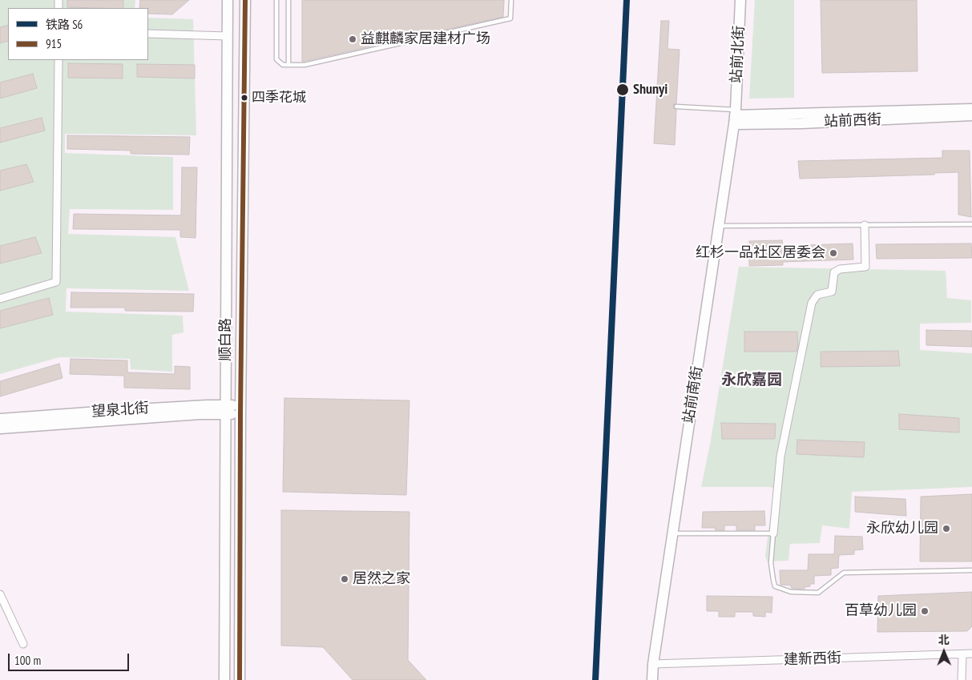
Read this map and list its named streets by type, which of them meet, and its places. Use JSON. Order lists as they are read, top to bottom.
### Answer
{
  "streets": {
    "main road": [
      "站前北街",
      "站前西街",
      "顺白路",
      "站前南街",
      "望泉北街"
    ],
    "street": ["建新西街"]
  },
  "crossings": [
    ["站前北街", "站前西街"],
    ["站前北街", "站前南街"],
    ["站前西街", "站前南街"],
    ["顺白路", "望泉北街"],
    ["站前南街", "建新西街"]
  ],
  "districts": ["永欣嘉园"],
  "places": [
    "益麒麟家居建材广场",
    "Shunyi",
    "四季花城",
    "红杉一品社区居委会",
    "永欣幼儿园",
    "居然之家",
    "百草幼儿园"
  ],
  "lines": ["rail line S6", "transit line 915"],
  "legend": ["铁路 S6", "915"],
  "scale_bar": "100 m",
  "north": "top"
}
